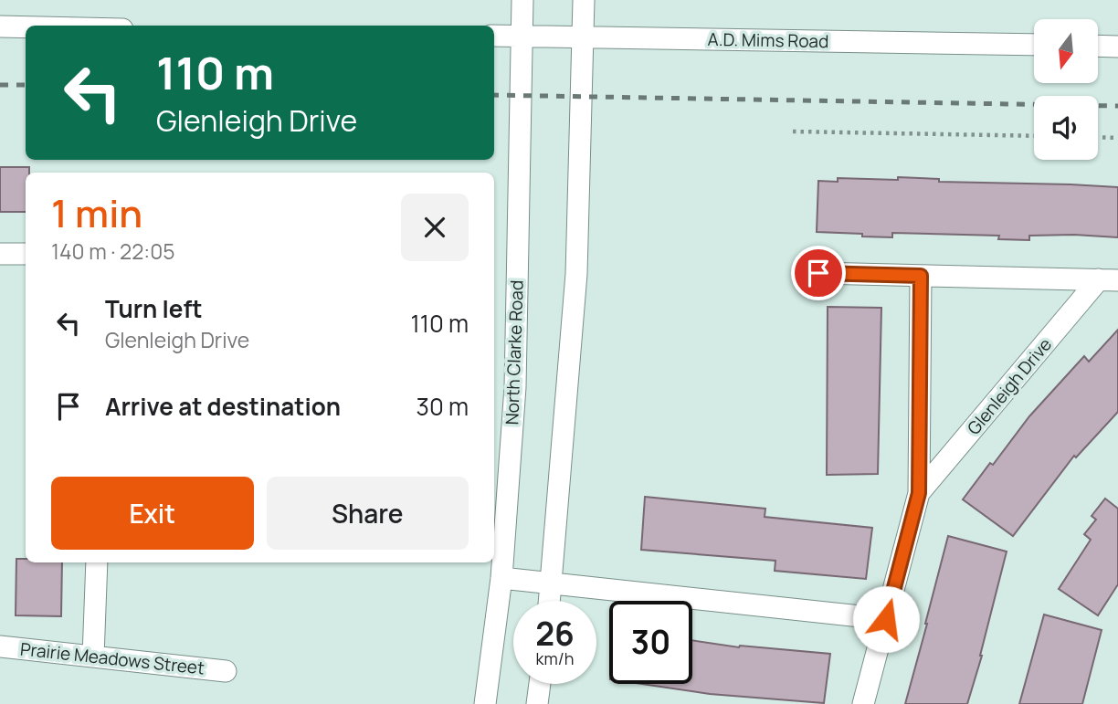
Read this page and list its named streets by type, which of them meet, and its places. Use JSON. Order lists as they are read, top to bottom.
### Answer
{
  "streets": {
    "street": [
      "A.D. Mims Road",
      "North Clarke Road",
      "Glenleigh Drive",
      "Prairie Meadows Street"
    ]
  },
  "crossings": [
    ["A.D. Mims Road", "North Clarke Road"]
  ],
  "north": "bottom",
  "page": {
    "turn": ["110 m", "Glenleigh Drive"],
    "heading": ["1 min", "140 m · 22:05"],
    "list": [
      {
        "name": "Turn left",
        "note": "Glenleigh Drive",
        "value": "110 m"
      },
      {
        "name": "Arrive at destination",
        "value": "30 m"
      }
    ],
    "buttons": ["Exit", "Share"],
    "speed": "26 km/h",
    "limit": "30"
  }
}
